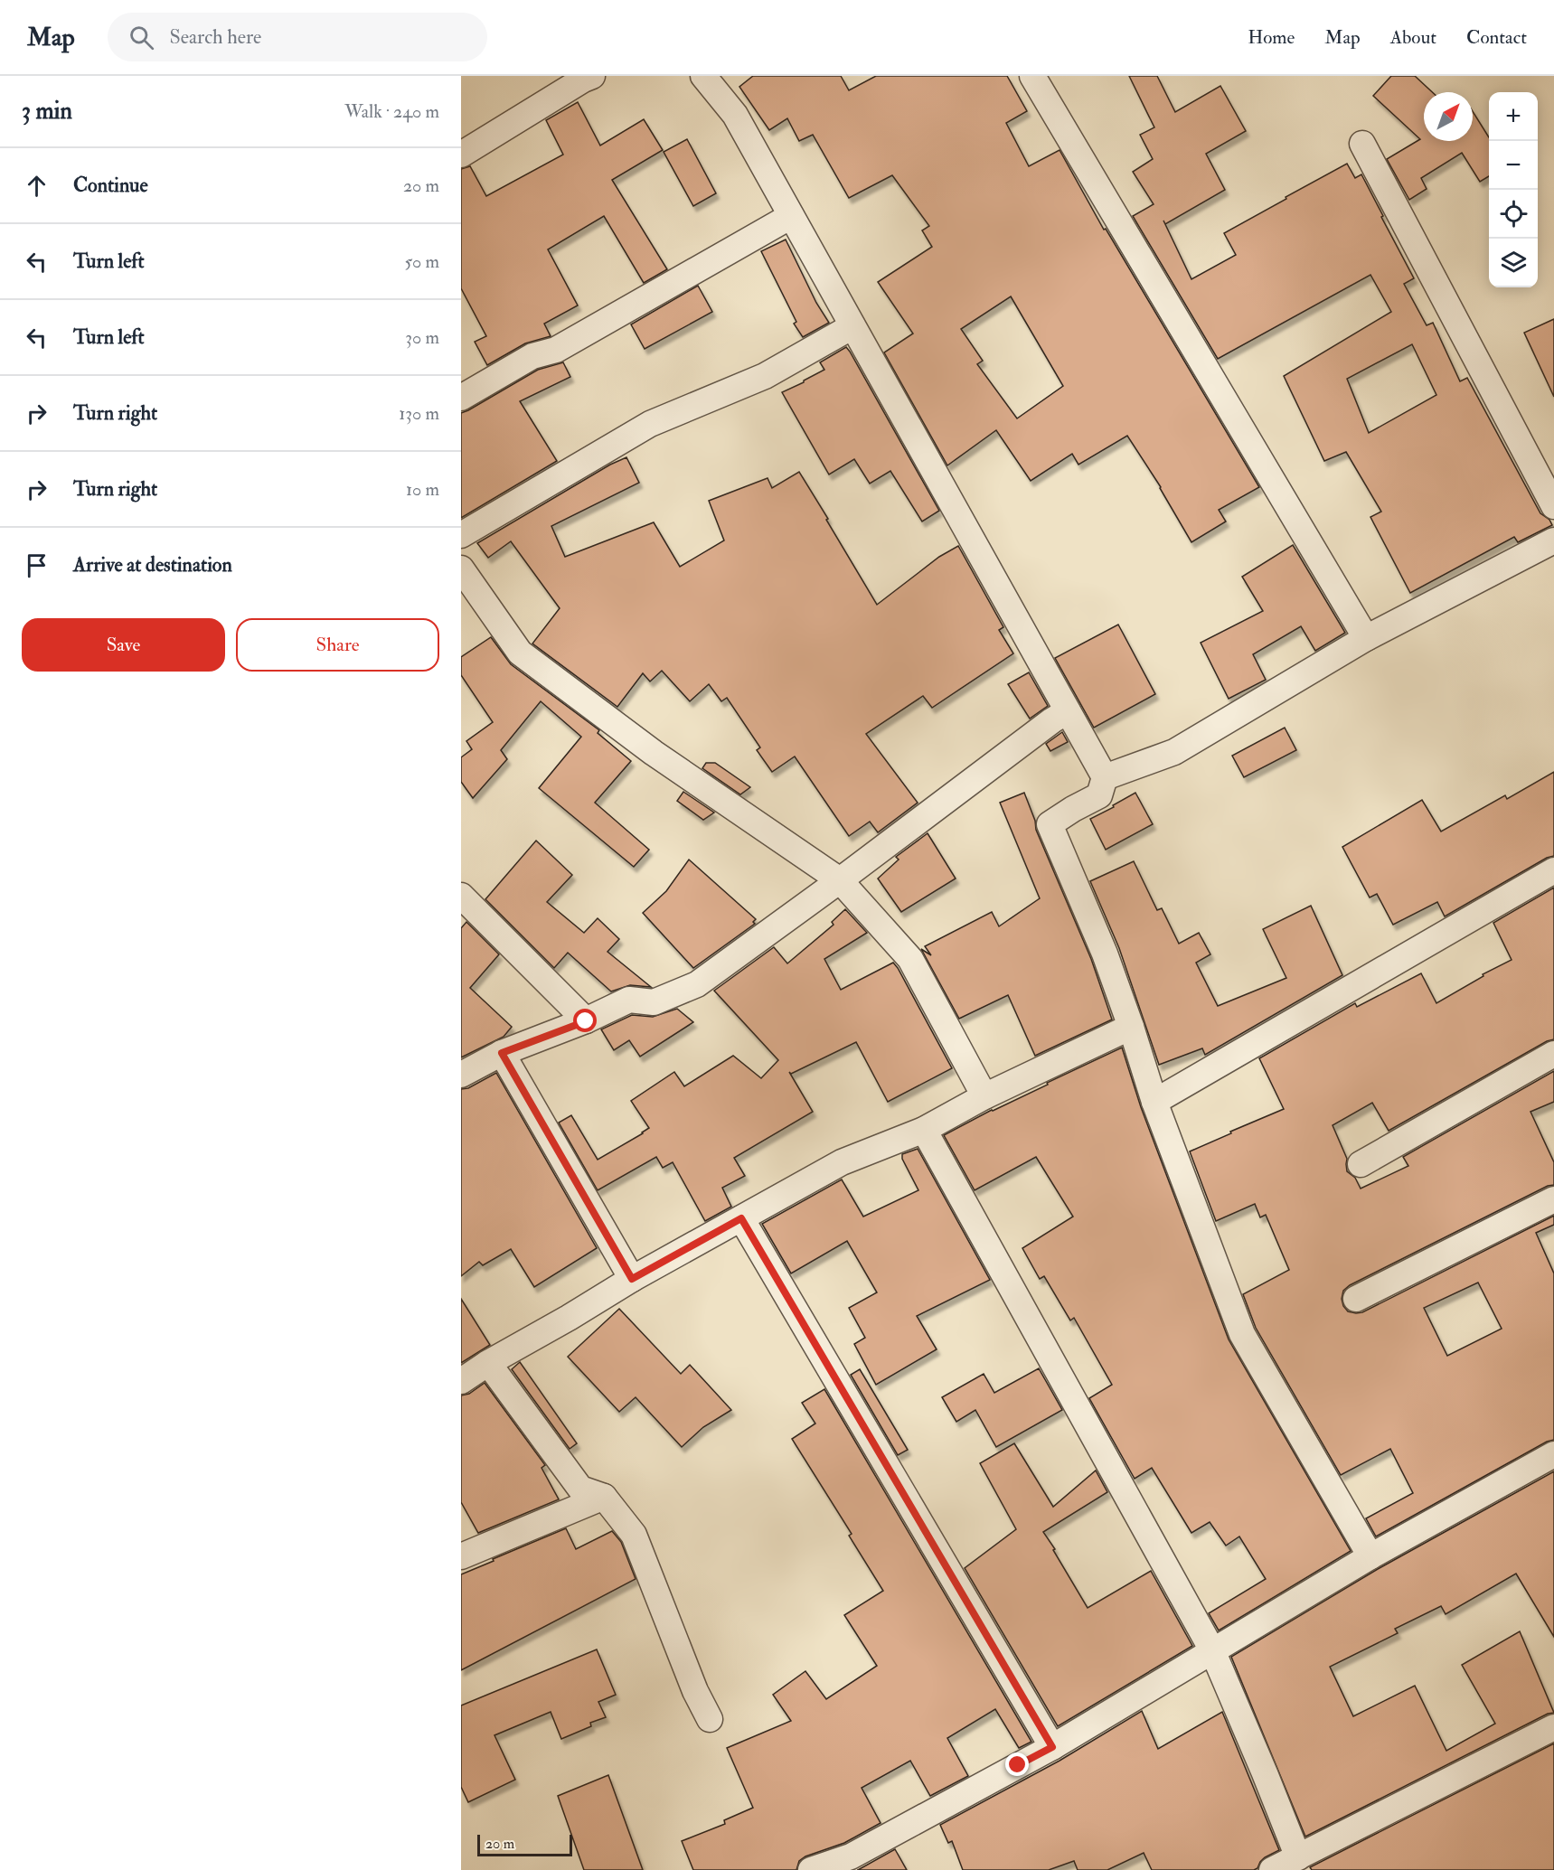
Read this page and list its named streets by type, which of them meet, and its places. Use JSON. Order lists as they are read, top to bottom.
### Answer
{
  "scale_bar": "20 m",
  "north": "top right",
  "page": {
    "header": "Map",
    "search": "Search here",
    "nav": [
      "Home",
      "Map",
      "About",
      "Contact"
    ],
    "heading": ["3 min", "Walk · 240 m"],
    "map_buttons": ["+", "−"],
    "list": [
      ["Continue", "20 m"],
      ["Turn left", "50 m"],
      ["Turn left", "30 m"],
      ["Turn right", "130 m"],
      ["Turn right", "10 m"],
      "Arrive at destination"
    ],
    "buttons": ["Save", "Share"],
    "scale": "20 m"
  }
}
